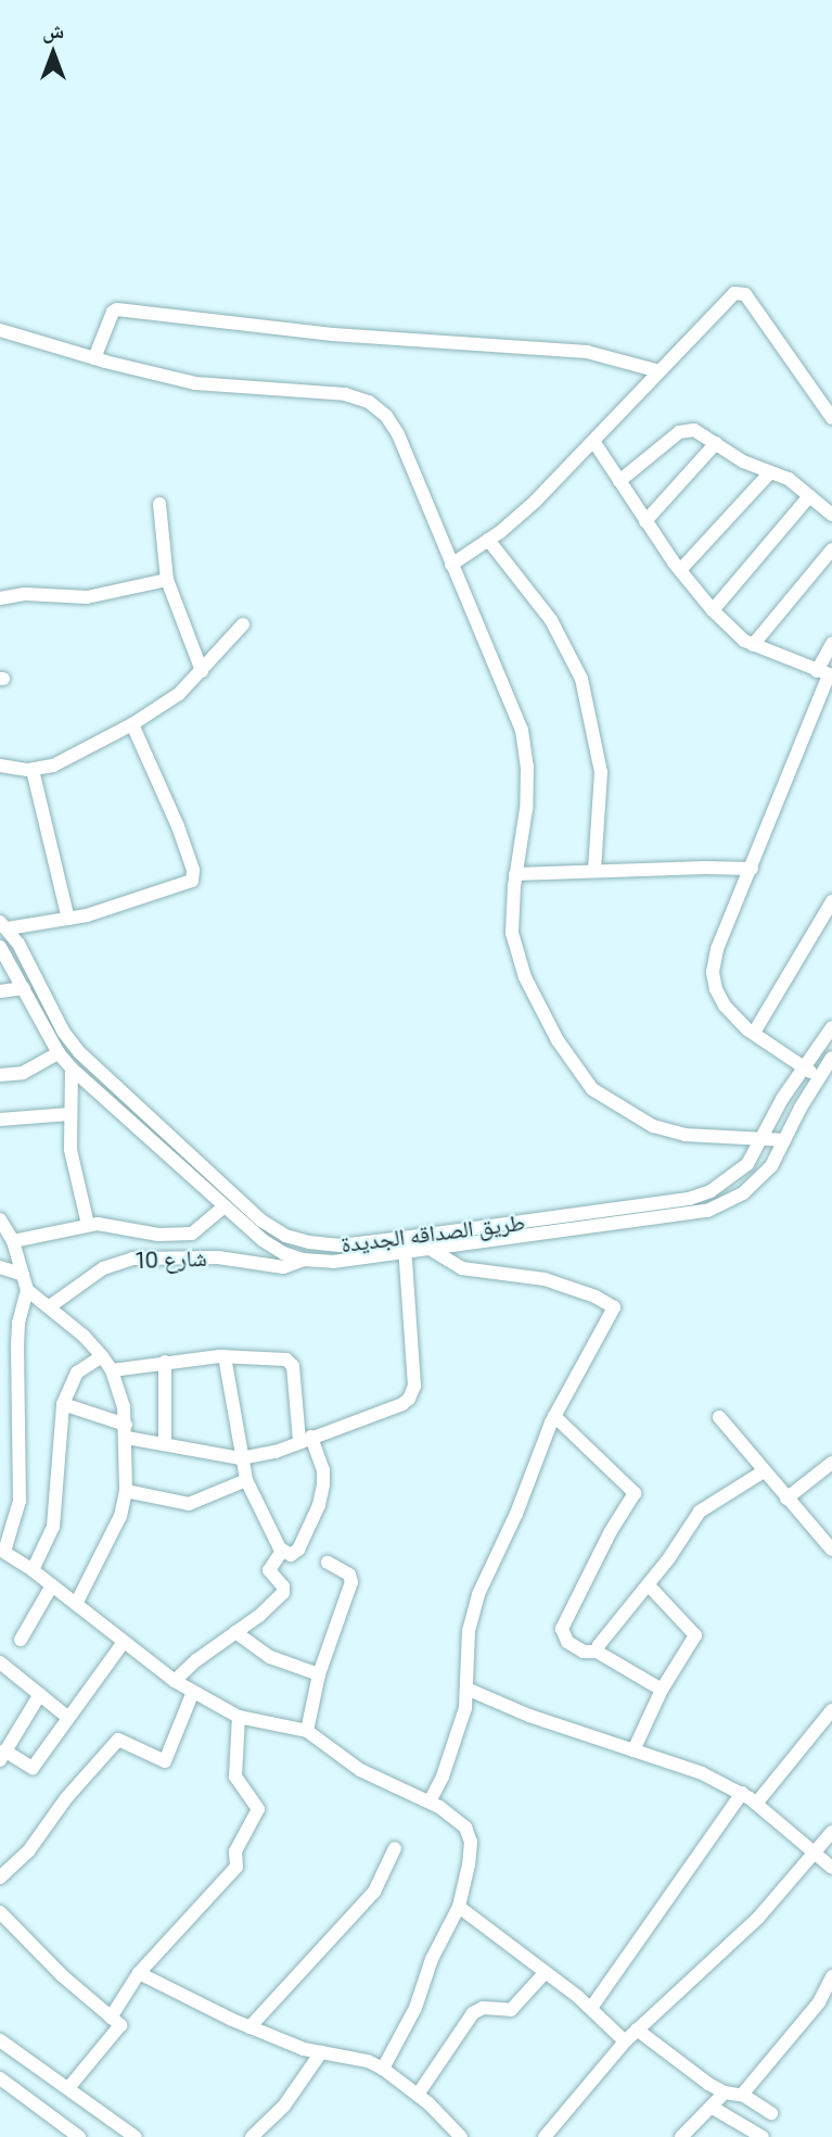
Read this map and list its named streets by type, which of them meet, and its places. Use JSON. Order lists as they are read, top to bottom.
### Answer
{
  "streets": {
    "street": ["طريق الصداقه الجديدة", "شارع 10"]
  },
  "crossings": [
    ["طريق الصداقه الجديدة", "شارع 10"]
  ],
  "north": "top"
}
